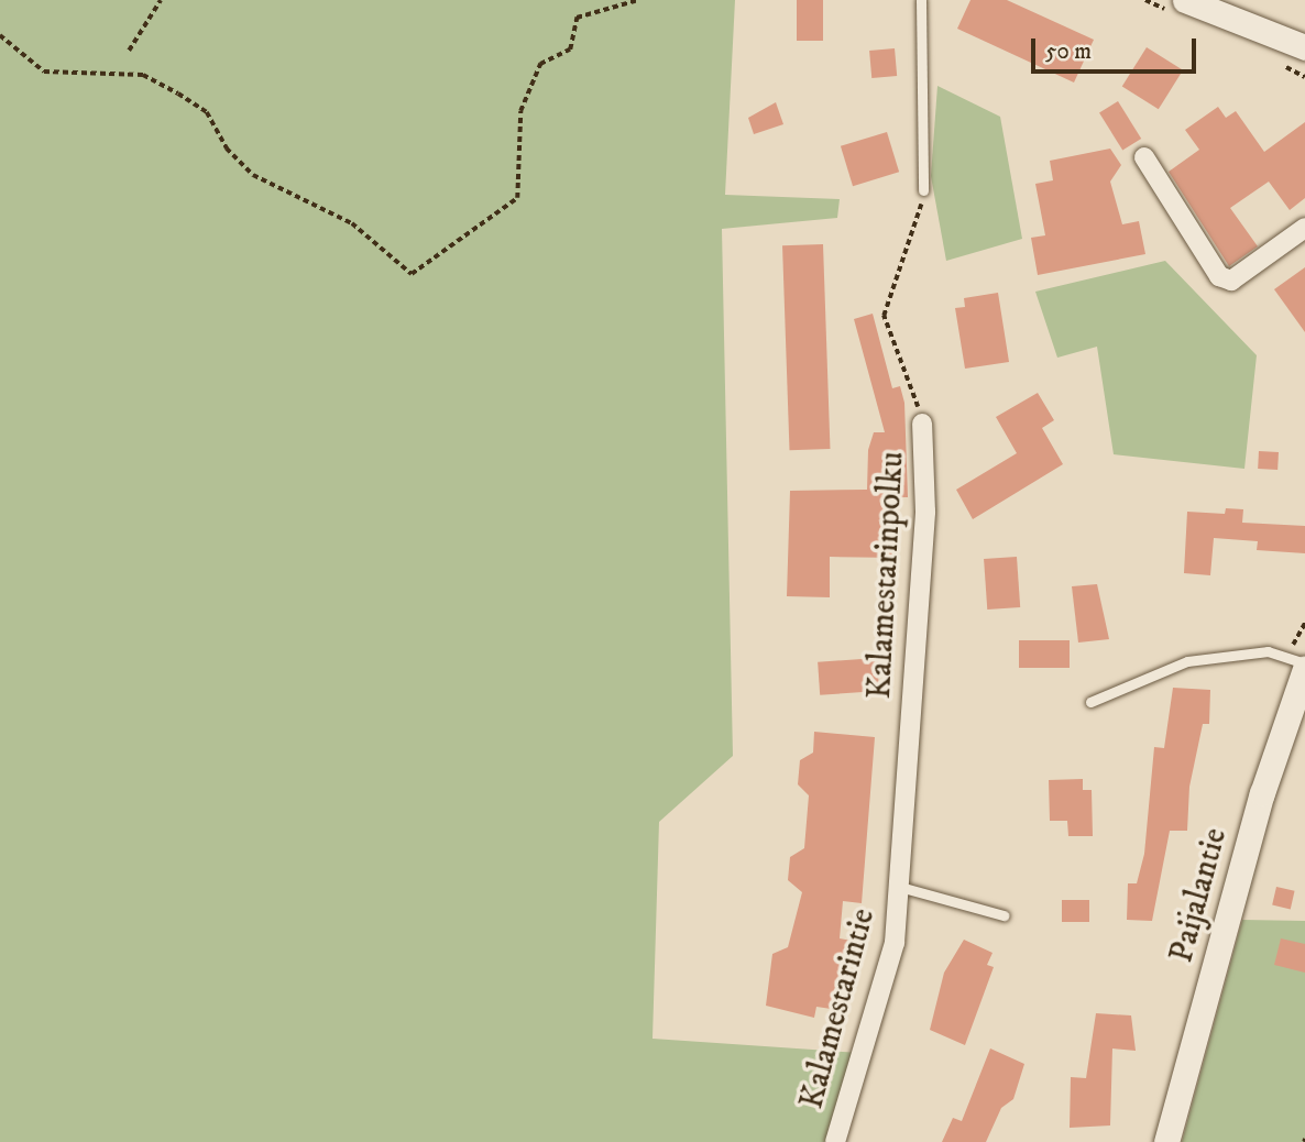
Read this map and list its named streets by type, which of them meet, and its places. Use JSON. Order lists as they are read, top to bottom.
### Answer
{
  "streets": {
    "street": ["Kalamestarinpolku", "Paijalantie", "Kalamestarintie"]
  },
  "crossings": [
    ["Kalamestarinpolku", "Kalamestarintie"]
  ],
  "scale_bar": "50 m"
}
